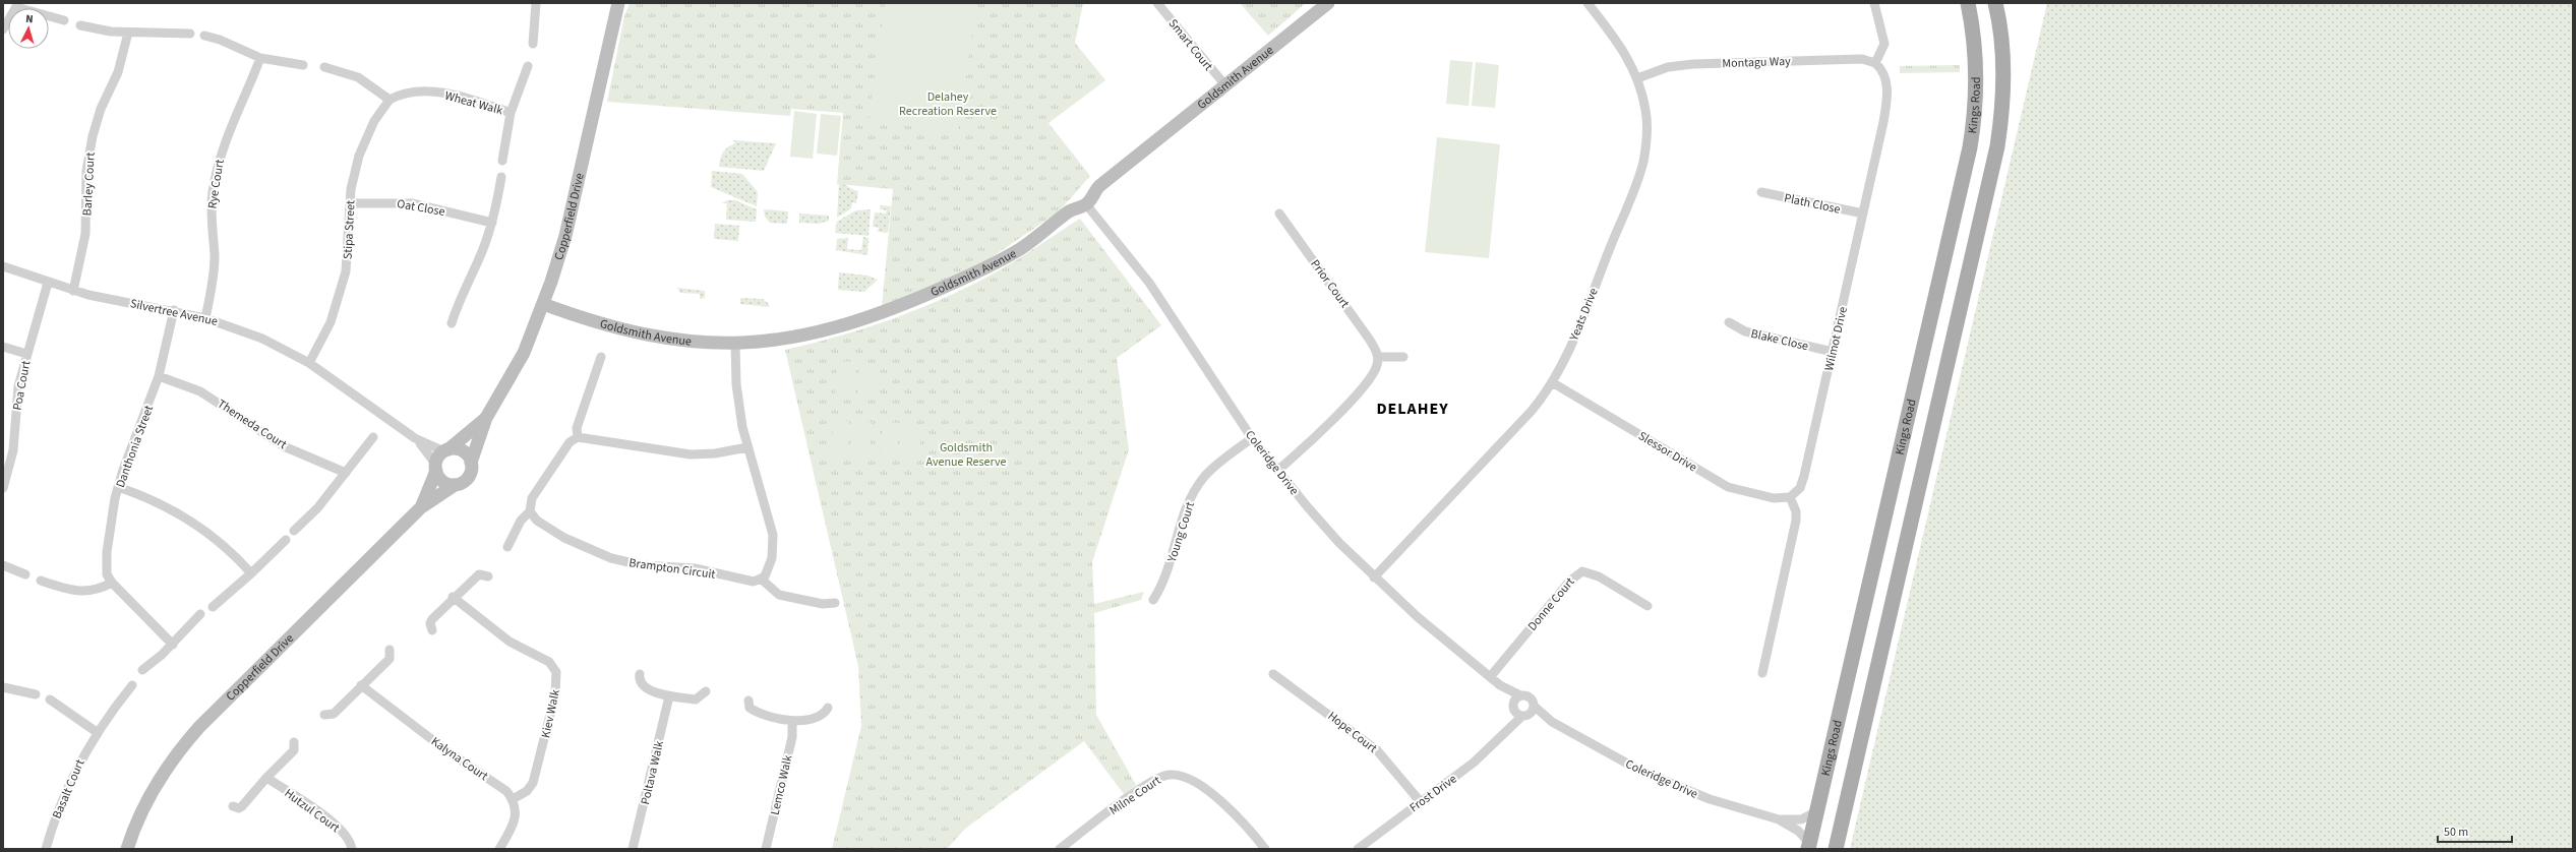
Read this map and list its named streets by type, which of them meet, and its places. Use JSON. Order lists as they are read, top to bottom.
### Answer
{
  "streets": {
    "main road": ["Kings Road"],
    "street": [
      "Smart Court",
      "Montagu Way",
      "Goldsmith Avenue",
      "Wheat Walk",
      "Barley Court",
      "Rye Court",
      "Plath Close",
      "Oat Close",
      "Copperfield Drive",
      "Stipa Street",
      "Prior Court",
      "Silvertree Avenue",
      "Yeats Drive",
      "Wilmot Drive",
      "Blake Close",
      "Poa Court",
      "Themeda Court",
      "Danthonia Street",
      "Slessor Drive",
      "Coleridge Drive",
      "Young Court",
      "Brampton Circuit",
      "Donne Court",
      "Kiev Walk",
      "Hope Court",
      "Kalyna Court",
      "Poltava Walk",
      "Lemco Walk",
      "Basalt Court",
      "Frost Drive",
      "Milne Court",
      "Hutzul Court"
    ]
  },
  "crossings": [
    ["Smart Court", "Goldsmith Avenue"],
    ["Montagu Way", "Yeats Drive"],
    ["Montagu Way", "Wilmot Drive"],
    ["Goldsmith Avenue", "Copperfield Drive"],
    ["Goldsmith Avenue", "Coleridge Drive"],
    ["Wheat Walk", "Stipa Street"],
    ["Kings Road", "Coleridge Drive"],
    ["Barley Court", "Silvertree Avenue"],
    ["Rye Court", "Silvertree Avenue"],
    ["Plath Close", "Wilmot Drive"],
    ["Oat Close", "Stipa Street"],
    ["Copperfield Drive", "Silvertree Avenue"],
    ["Stipa Street", "Silvertree Avenue"],
    ["Silvertree Avenue", "Poa Court"],
    ["Silvertree Avenue", "Danthonia Street"],
    ["Yeats Drive", "Slessor Drive"],
    ["Yeats Drive", "Coleridge Drive"],
    ["Wilmot Drive", "Blake Close"],
    ["Wilmot Drive", "Slessor Drive"],
    ["Themeda Court", "Danthonia Street"],
    ["Coleridge Drive", "Young Court"],
    ["Coleridge Drive", "Donne Court"],
    ["Coleridge Drive", "Frost Drive"],
    ["Kiev Walk", "Kalyna Court"],
    ["Hope Court", "Frost Drive"]
  ],
  "districts": ["DELAHEY"],
  "parks": ["Delahey Recreation Reserve", "Goldsmith Avenue Reserve"],
  "scale_bar": "50 m",
  "north": "top"
}
